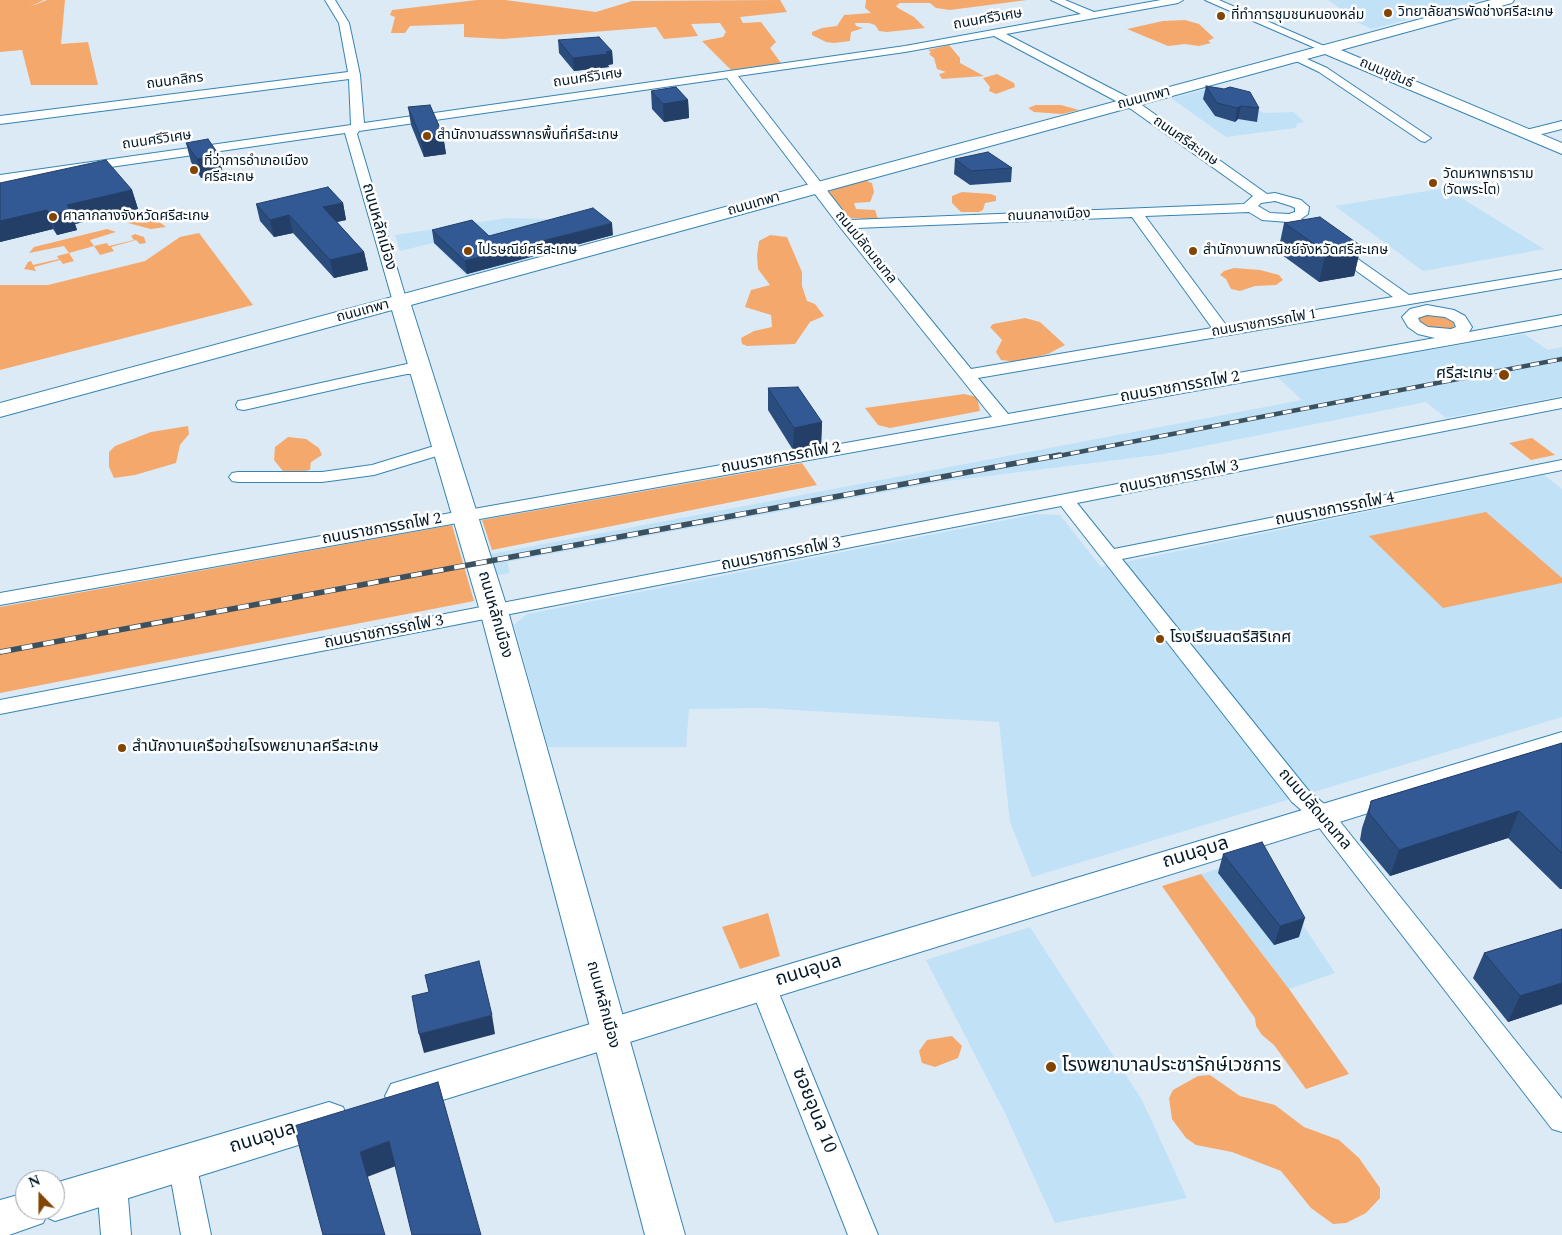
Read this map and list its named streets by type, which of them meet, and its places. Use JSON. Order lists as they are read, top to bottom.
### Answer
{
  "streets": {
    "main road": [
      "ถนนขุขันธ์",
      "ถนนเทพา",
      "ถนนหลักเมือง",
      "ถนนอุบล"
    ],
    "street": [
      "ถนนศรีวิเศษ",
      "ถนนกสิกร",
      "ถนนศรีสะเกษ",
      "ถนนกลางเมือง",
      "ถนนปลัดมณฑล",
      "ถนนราชการรถไฟ 1",
      "ถนนราชการรถไฟ 2",
      "ถนนราชการรถไฟ 3",
      "ถนนราชการรถไฟ 4",
      "ซอยอุบล 10"
    ]
  },
  "crossings": [
    ["ถนนศรีวิเศษ", "ถนนศรีสะเกษ"],
    ["ถนนศรีวิเศษ", "ถนนหลักเมือง"],
    ["ถนนศรีวิเศษ", "ถนนปลัดมณฑล"],
    ["ถนนขุขันธ์", "ถนนเทพา"],
    ["ถนนกสิกร", "ถนนหลักเมือง"],
    ["ถนนเทพา", "ถนนศรีสะเกษ"],
    ["ถนนเทพา", "ถนนหลักเมือง"],
    ["ถนนเทพา", "ถนนปลัดมณฑล"],
    ["ถนนกลางเมือง", "ถนนปลัดมณฑล"],
    ["ถนนหลักเมือง", "ถนนราชการรถไฟ 2"],
    ["ถนนหลักเมือง", "ถนนราชการรถไฟ 3"],
    ["ถนนหลักเมือง", "ถนนอุบล"],
    ["ถนนปลัดมณฑล", "ถนนราชการรถไฟ 1"],
    ["ถนนปลัดมณฑล", "ถนนราชการรถไฟ 2"],
    ["ถนนปลัดมณฑล", "ถนนราชการรถไฟ 3"],
    ["ถนนปลัดมณฑล", "ถนนราชการรถไฟ 4"],
    ["ถนนปลัดมณฑล", "ถนนอุบล"],
    ["ถนนอุบล", "ซอยอุบล 10"]
  ],
  "places": [
    "วิทยาลัยสารพัดช่างศรีสะเกษ",
    "ที่ทำการชุมชนหนองหล่ม",
    "สำนักงานสรรพากรพื้นที่ศรีสะเกษ",
    "ที่ว่าการอำเภอเมือง ศรีสะเกษ",
    "วัดมหาพุทธาราม (วัดพระโต)",
    "ศาลากลางจังหวัดศรีสะเกษ",
    "ไปรษณีย์ศรีสะเกษ",
    "สำนักงานพาณิชย์จังหวัดศรีสะเกษ",
    "ศรีสะเกษ",
    "โรงเรียนสตรีสิริเกศ",
    "สำนักงานเครือข่ายโรงพยาบาลศรีสะเกษ",
    "โรงพยาบาลประชารักษ์เวชการ"
  ],
  "north": "top"
}
